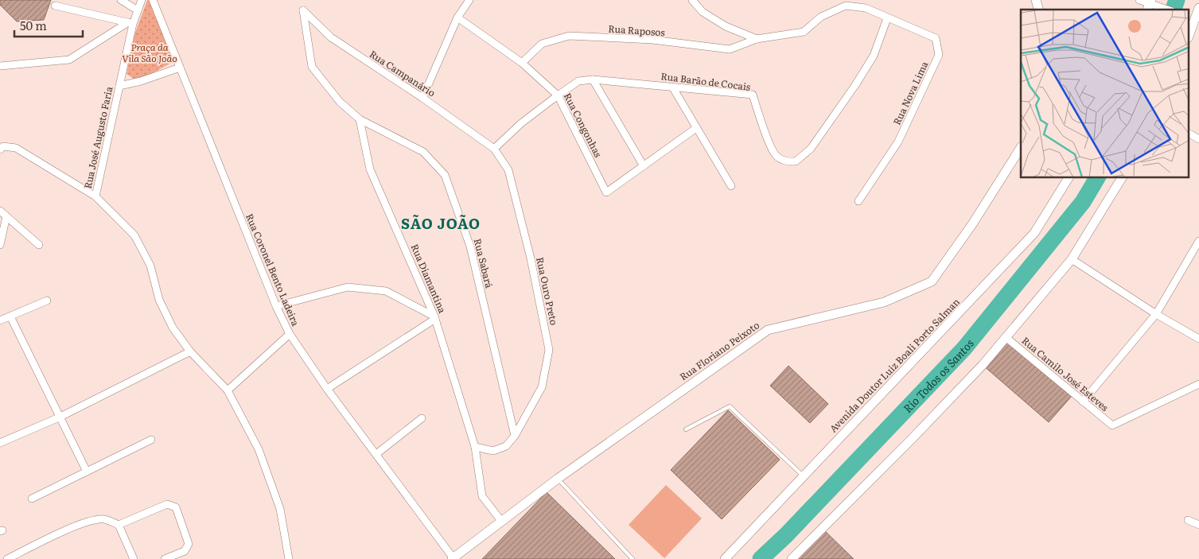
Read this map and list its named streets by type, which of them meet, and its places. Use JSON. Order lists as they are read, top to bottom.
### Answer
{
  "streets": {
    "street": [
      "Rua Raposos",
      "Rua Campanário",
      "Rua Barão de Cocais",
      "Rua Nova Lima",
      "Rua Congonhas",
      "Rua José Augusto Faria",
      "Rua Sabará",
      "Rua Coronel Bento Ladeira",
      "Rua Diamantina",
      "Rua Ouro Preto",
      "Rua Floriano Peixoto",
      "Avenida Doutor Luiz Boali Porto Salman",
      "Rua Camilo José Esteves"
    ]
  },
  "crossings": [
    ["Rua Raposos", "Rua Nova Lima"],
    ["Rua Raposos", "Rua Congonhas"],
    ["Rua Campanário", "Rua Barão de Cocais"],
    ["Rua Campanário", "Rua Sabará"],
    ["Rua Campanário", "Rua Ouro Preto"],
    ["Rua Barão de Cocais", "Rua Nova Lima"],
    ["Rua Barão de Cocais", "Rua Congonhas"],
    ["Rua Barão de Cocais", "Rua Ouro Preto"],
    ["Rua Sabará", "Rua Diamantina"],
    ["Rua Sabará", "Rua Ouro Preto"],
    ["Rua Coronel Bento Ladeira", "Rua Floriano Peixoto"],
    ["Rua Diamantina", "Rua Floriano Peixoto"]
  ],
  "districts": ["SÃO JOÃO"],
  "water": ["Rio Todos os Santos"],
  "parks": ["Praça da Vila São João"],
  "scale_bar": "50 m"
}
